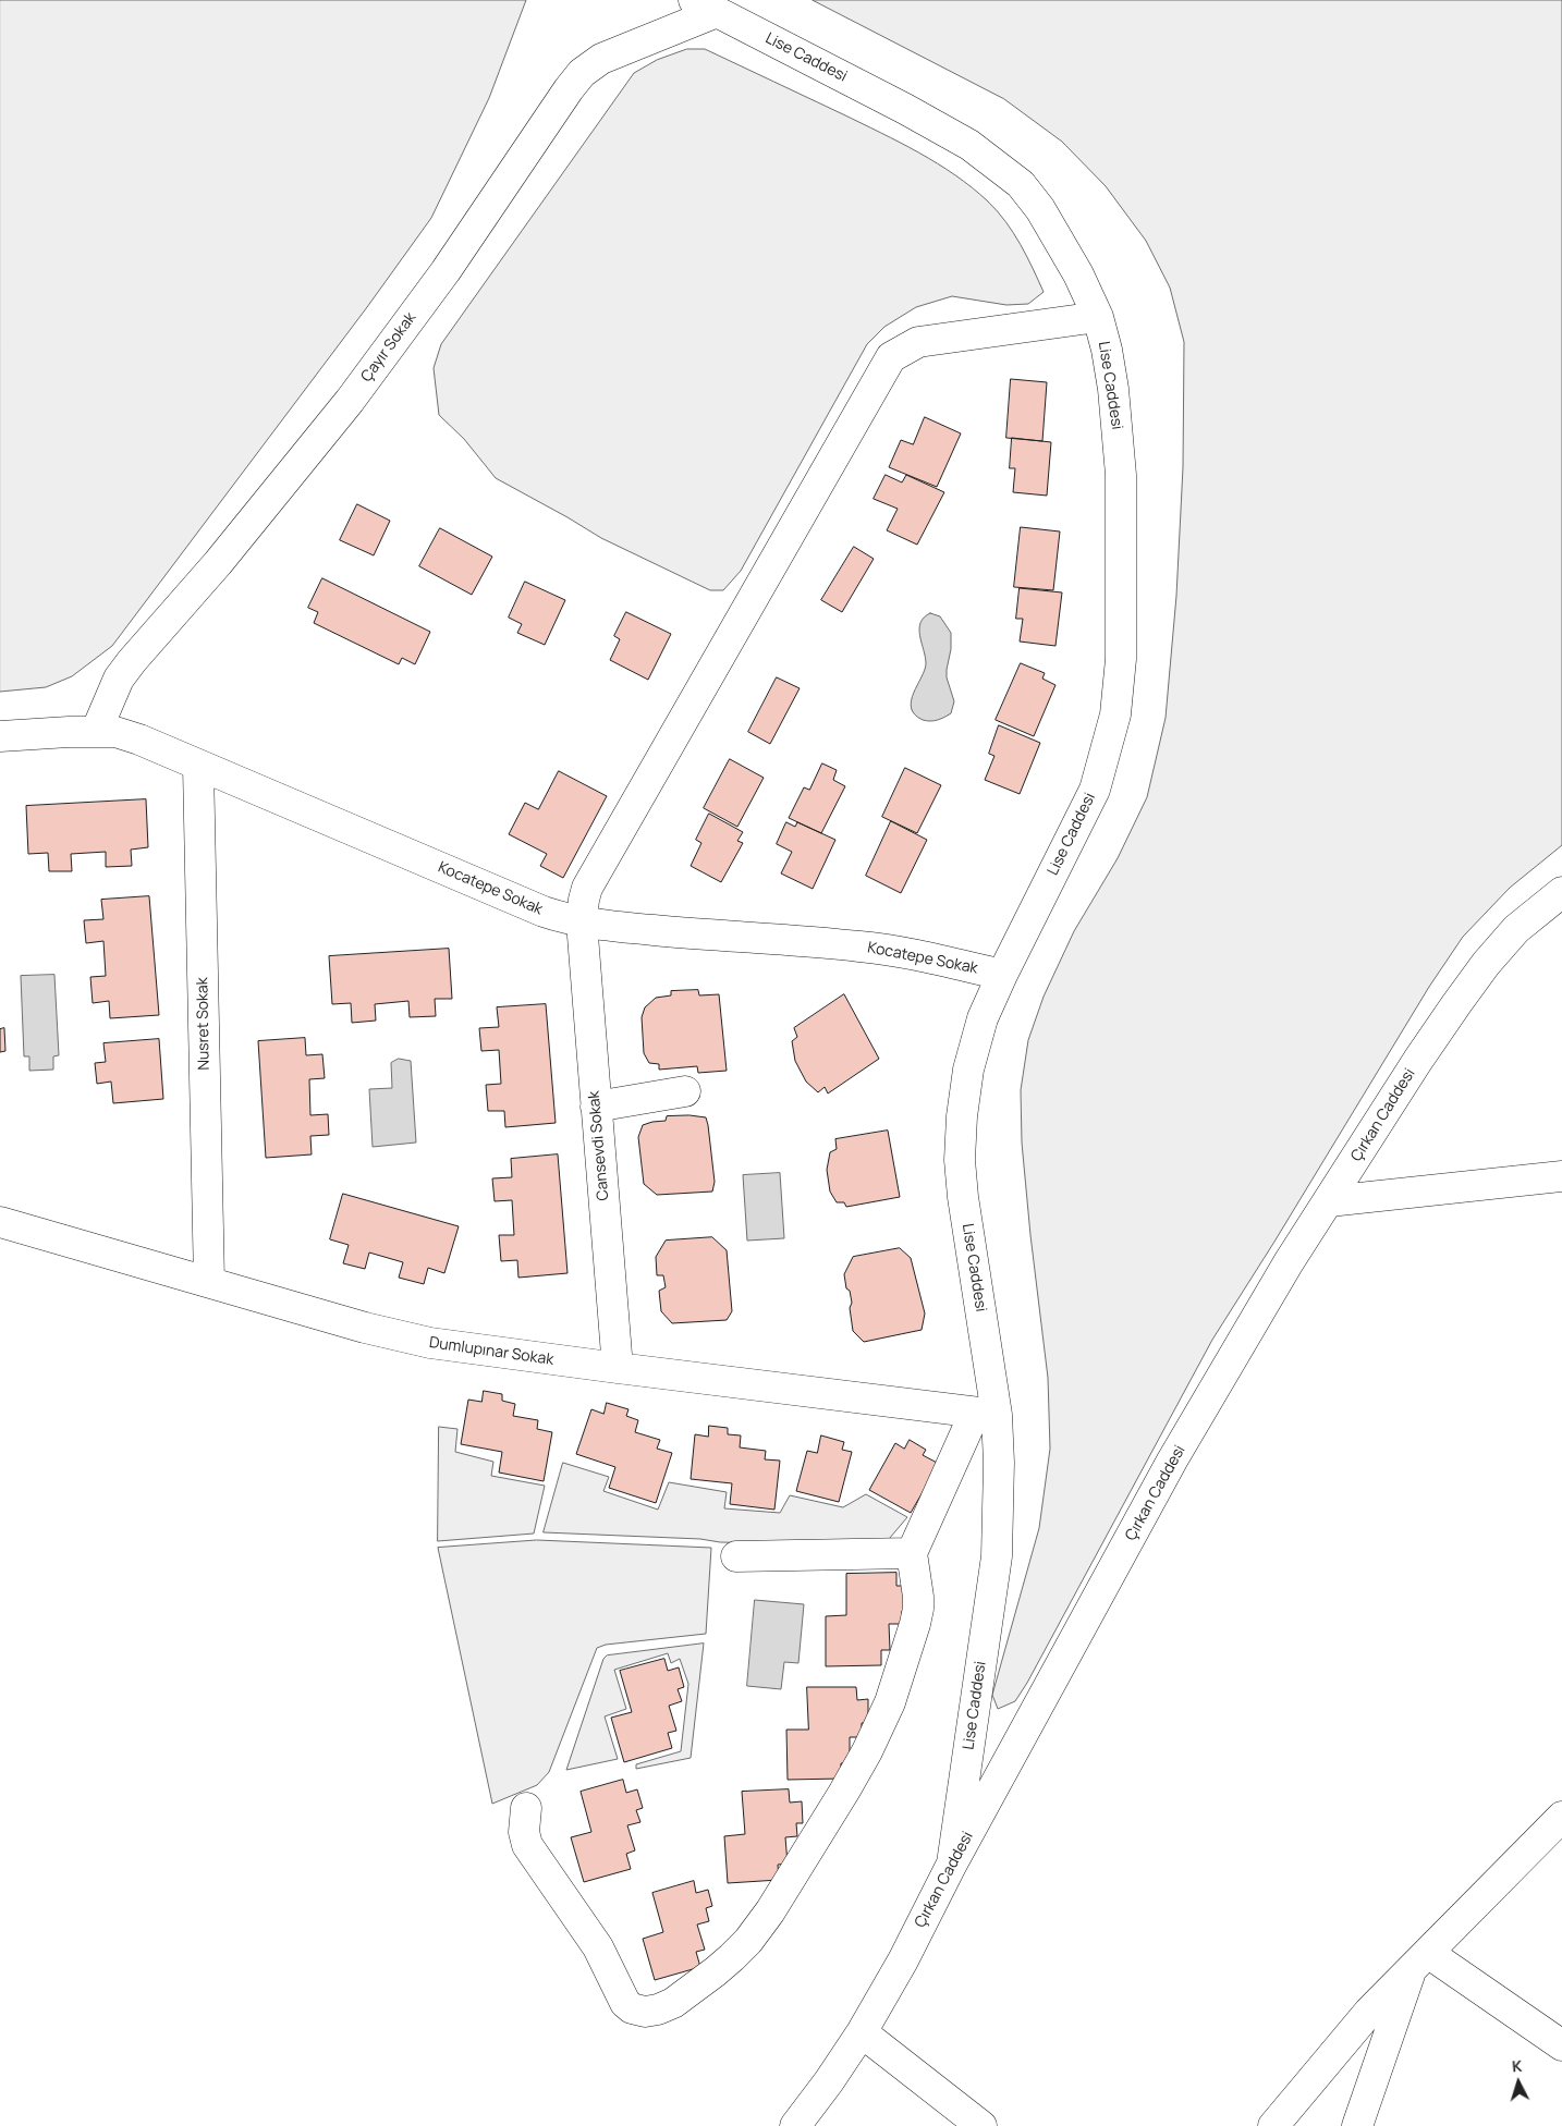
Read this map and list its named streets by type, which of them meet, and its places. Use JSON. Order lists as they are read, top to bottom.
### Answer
{
  "streets": {
    "street": [
      "Lise Caddesi",
      "Çayır Sokak",
      "Kocatepe Sokak",
      "Nusret Sokak",
      "Çırkan Caddesi",
      "Cansevdi Sokak",
      "Dumlupınar Sokak"
    ]
  },
  "crossings": [
    ["Lise Caddesi", "Çayır Sokak"],
    ["Lise Caddesi", "Kocatepe Sokak"],
    ["Lise Caddesi", "Çırkan Caddesi"],
    ["Lise Caddesi", "Cansevdi Sokak"],
    ["Lise Caddesi", "Dumlupınar Sokak"],
    ["Çayır Sokak", "Kocatepe Sokak"],
    ["Kocatepe Sokak", "Nusret Sokak"],
    ["Kocatepe Sokak", "Cansevdi Sokak"],
    ["Nusret Sokak", "Dumlupınar Sokak"],
    ["Cansevdi Sokak", "Dumlupınar Sokak"]
  ],
  "north": "top"
}
